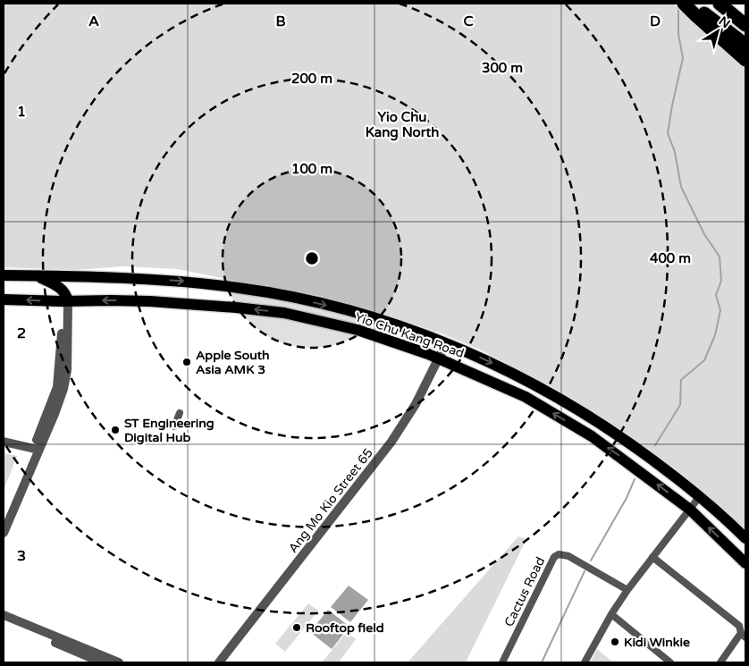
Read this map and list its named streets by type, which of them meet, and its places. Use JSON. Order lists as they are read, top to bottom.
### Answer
{
  "streets": {
    "main road": ["Yio Chu Kang Road"],
    "street": ["Ang Mo Kio Street 65", "Cactus Road"]
  },
  "crossings": [
    ["Yio Chu Kang Road", "Ang Mo Kio Street 65"]
  ],
  "districts": ["Yio Chu Kang North"],
  "places": [
    "Apple South Asia AMK 3",
    "ST Engineering Digital Hub",
    "Rooftop field",
    "Kidi Winkie"
  ],
  "north": "top right",
  "grid": {
    "columns": [
      "A",
      "B",
      "C",
      "D"
    ],
    "rows": ["1", "2", "3"]
  },
  "rings": [
    "300 m",
    "200 m",
    "100 m",
    "400 m"
  ]
}
